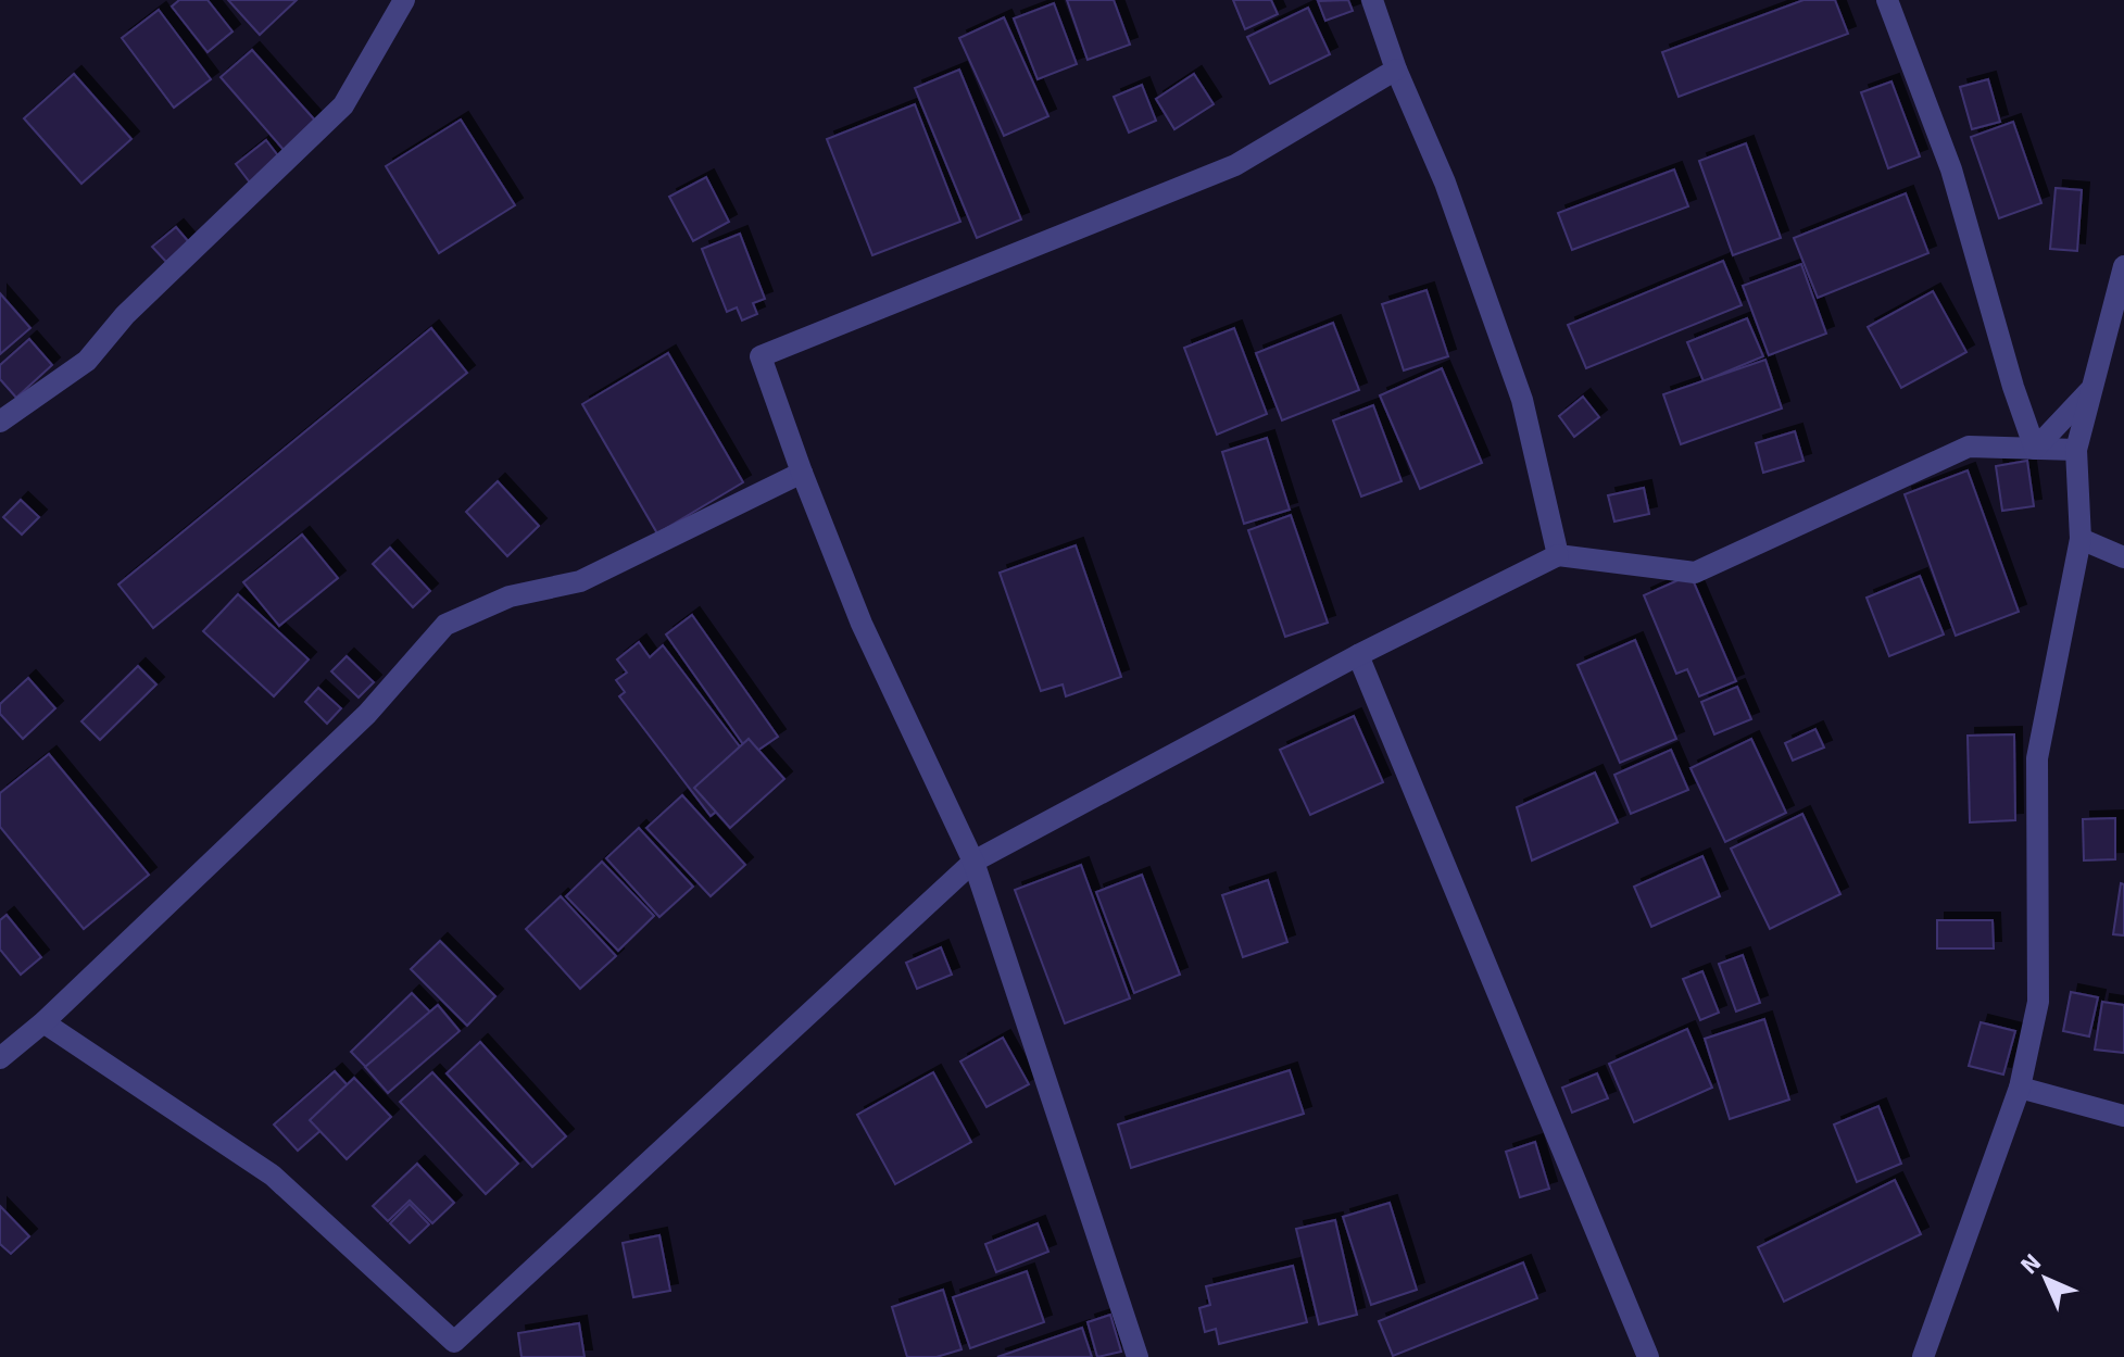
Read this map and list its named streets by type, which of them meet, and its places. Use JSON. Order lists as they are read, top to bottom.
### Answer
{
  "north": "top left"
}
